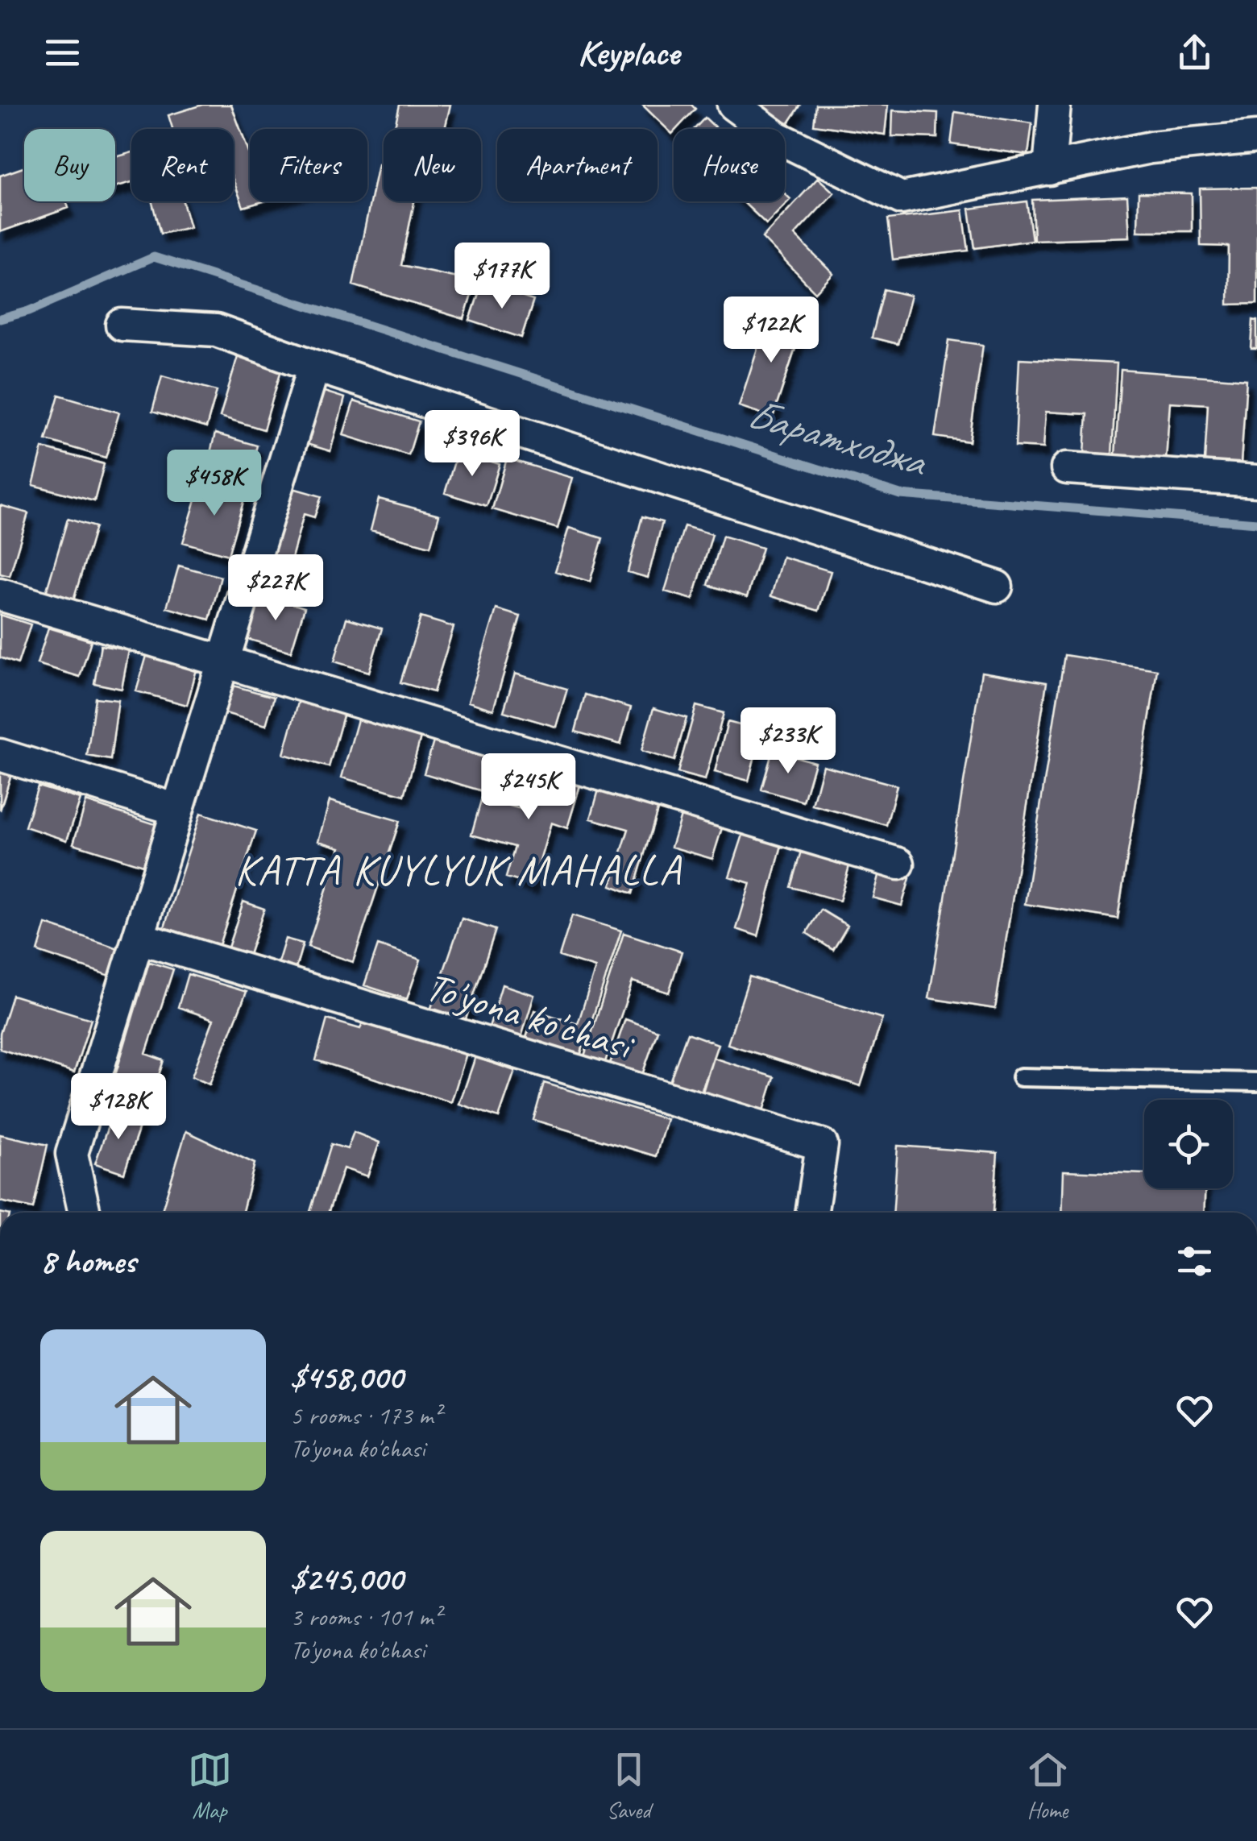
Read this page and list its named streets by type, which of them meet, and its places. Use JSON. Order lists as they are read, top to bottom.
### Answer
{
  "streets": {
    "street": ["To'yona ko'chasi"]
  },
  "districts": ["KATTA KUYLYUK MAHALLA"],
  "water": ["Баратходжа"],
  "page": {
    "header": "Keyplace",
    "chip": [
      "Buy",
      "Rent",
      "Filters",
      "New",
      "Apartment",
      "House"
    ],
    "price": [
      "$177K",
      "$122K",
      "$396K",
      "$458K",
      "$227K",
      "$233K",
      "$245K",
      "$128K"
    ],
    "heading": "8 homes",
    "list": [
      {
        "name": "$458,000",
        "note": "5 rooms · 173 m² · To'yona ko'chasi"
      },
      {
        "name": "$245,000",
        "note": "3 rooms · 101 m² · To'yona ko'chasi"
      }
    ],
    "tabs": ["Map", "Saved", "Home"]
  }
}
